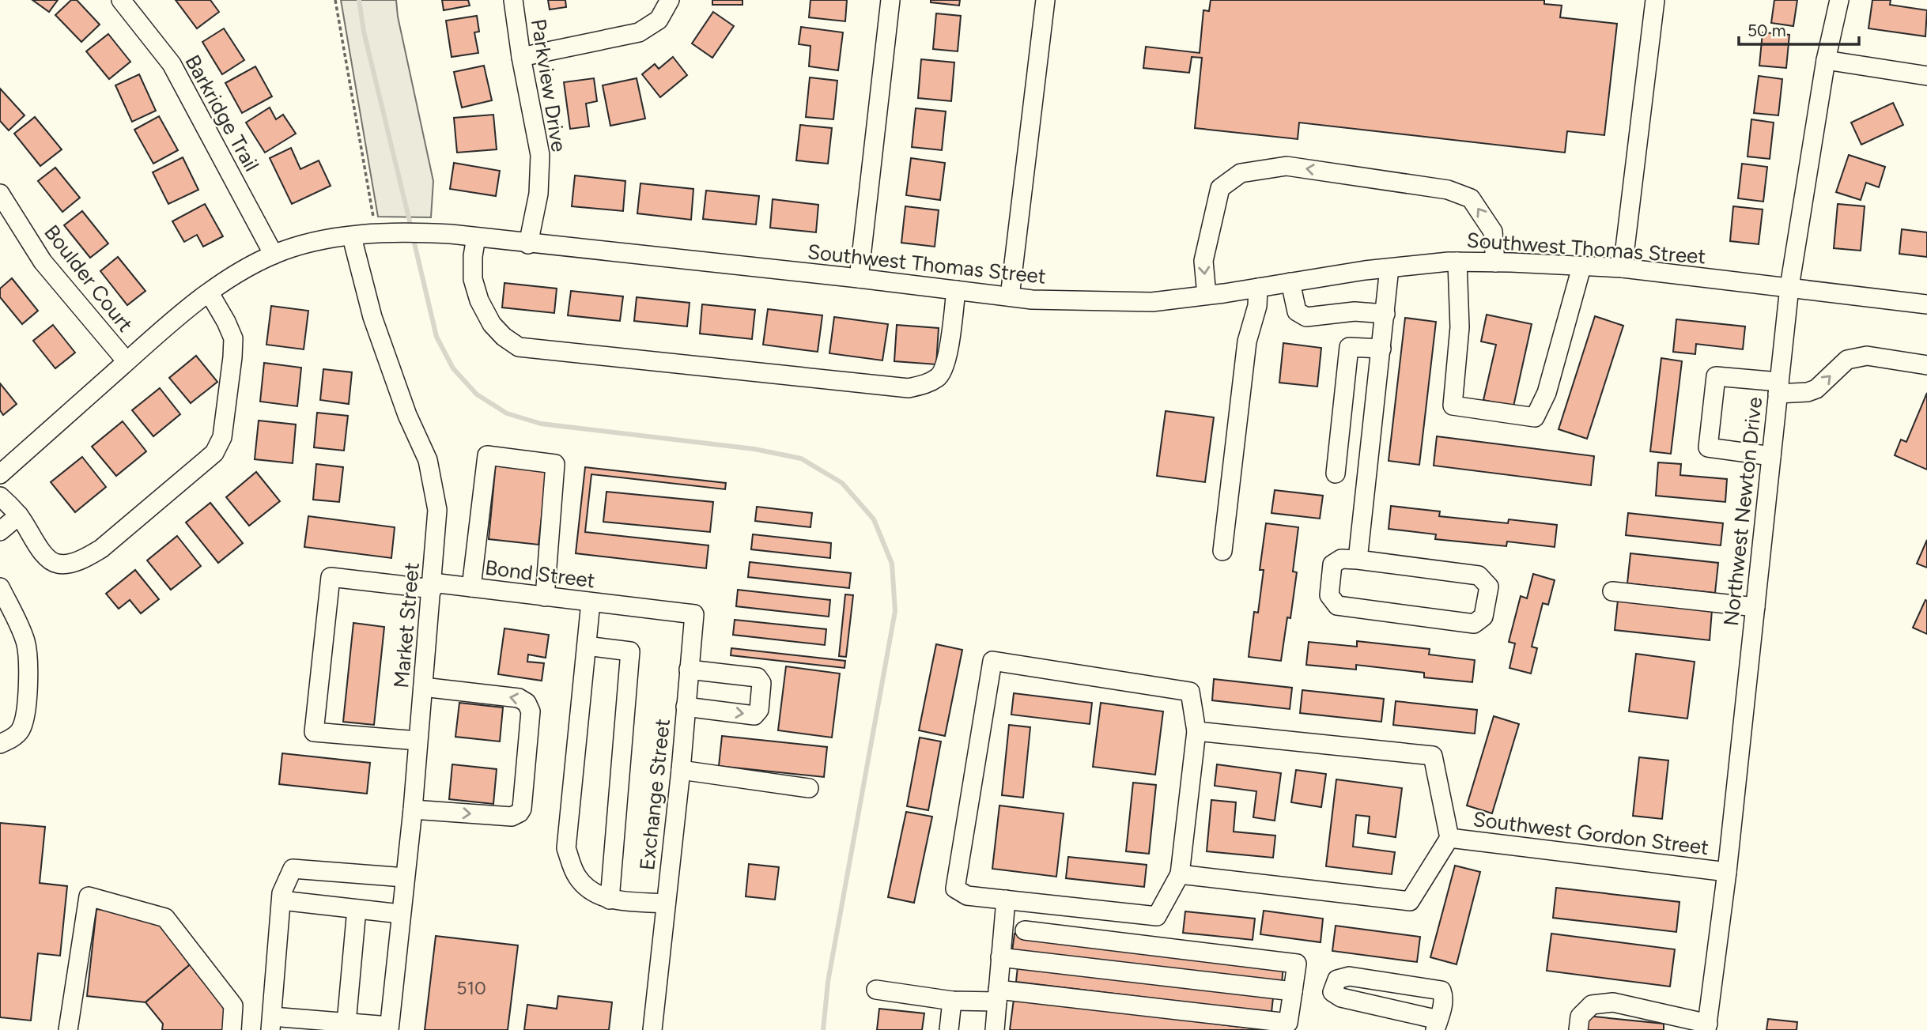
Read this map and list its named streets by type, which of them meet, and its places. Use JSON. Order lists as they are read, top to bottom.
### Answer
{
  "streets": {
    "street": [
      "Parkview Drive",
      "Barkridge Trail",
      "Southwest Thomas Street",
      "Boulder Court",
      "Northwest Newton Drive",
      "Bond Street",
      "Market Street",
      "Exchange Street",
      "Southwest Gordon Street"
    ]
  },
  "crossings": [
    ["Parkview Drive", "Southwest Thomas Street"],
    ["Barkridge Trail", "Southwest Thomas Street"],
    ["Southwest Thomas Street", "Boulder Court"],
    ["Southwest Thomas Street", "Northwest Newton Drive"],
    ["Southwest Thomas Street", "Market Street"],
    ["Northwest Newton Drive", "Southwest Gordon Street"],
    ["Bond Street", "Market Street"],
    ["Bond Street", "Exchange Street"]
  ],
  "house_numbers": ["510"],
  "scale_bar": "50 m"
}
